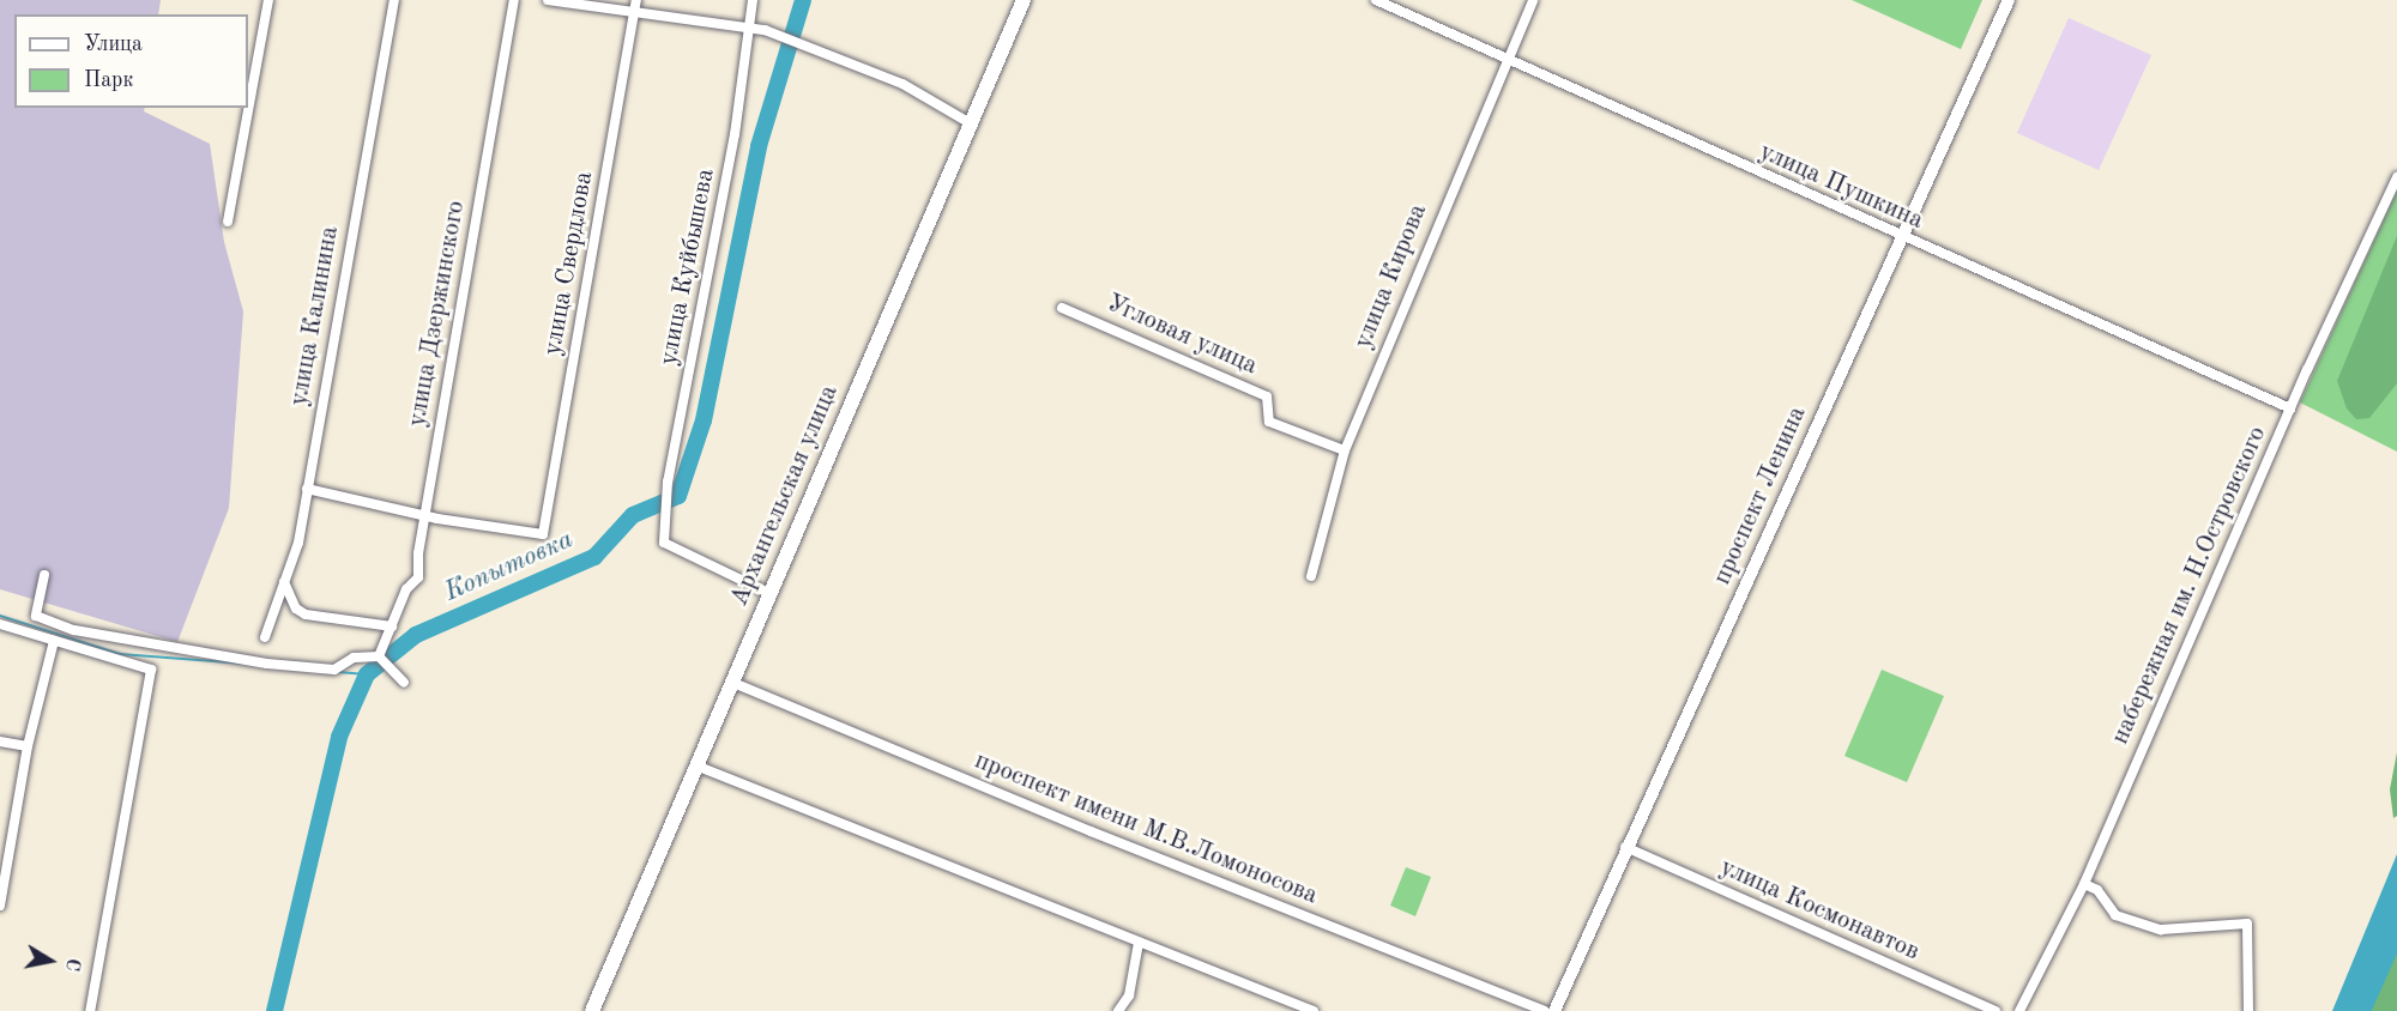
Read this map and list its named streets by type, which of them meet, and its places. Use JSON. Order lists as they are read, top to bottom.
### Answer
{
  "streets": {
    "main road": ["Архангельская улица"],
    "street": [
      "улица Пушкина",
      "улица Свердлова",
      "улица Куйбышева",
      "улица Кирова",
      "улица Дзержинского",
      "улица Калинина",
      "Угловая улица",
      "проспект Ленина",
      "набережная им. Н.Островского",
      "проспект имени М.В.Ломоносова",
      "улица Космонавтов"
    ]
  },
  "crossings": [
    ["улица Пушкина", "улица Кирова"],
    ["улица Пушкина", "проспект Ленина"],
    ["улица Пушкина", "набережная им. Н.Островского"],
    ["улица Свердлова", "улица Дзержинского"],
    ["улица Куйбышева", "Архангельская улица"],
    ["улица Кирова", "Угловая улица"],
    ["Архангельская улица", "проспект имени М.В.Ломоносова"],
    ["проспект Ленина", "улица Космонавтов"]
  ],
  "water": ["Копытовка"],
  "legend": ["Улица", "Парк"],
  "north": "right"
}
